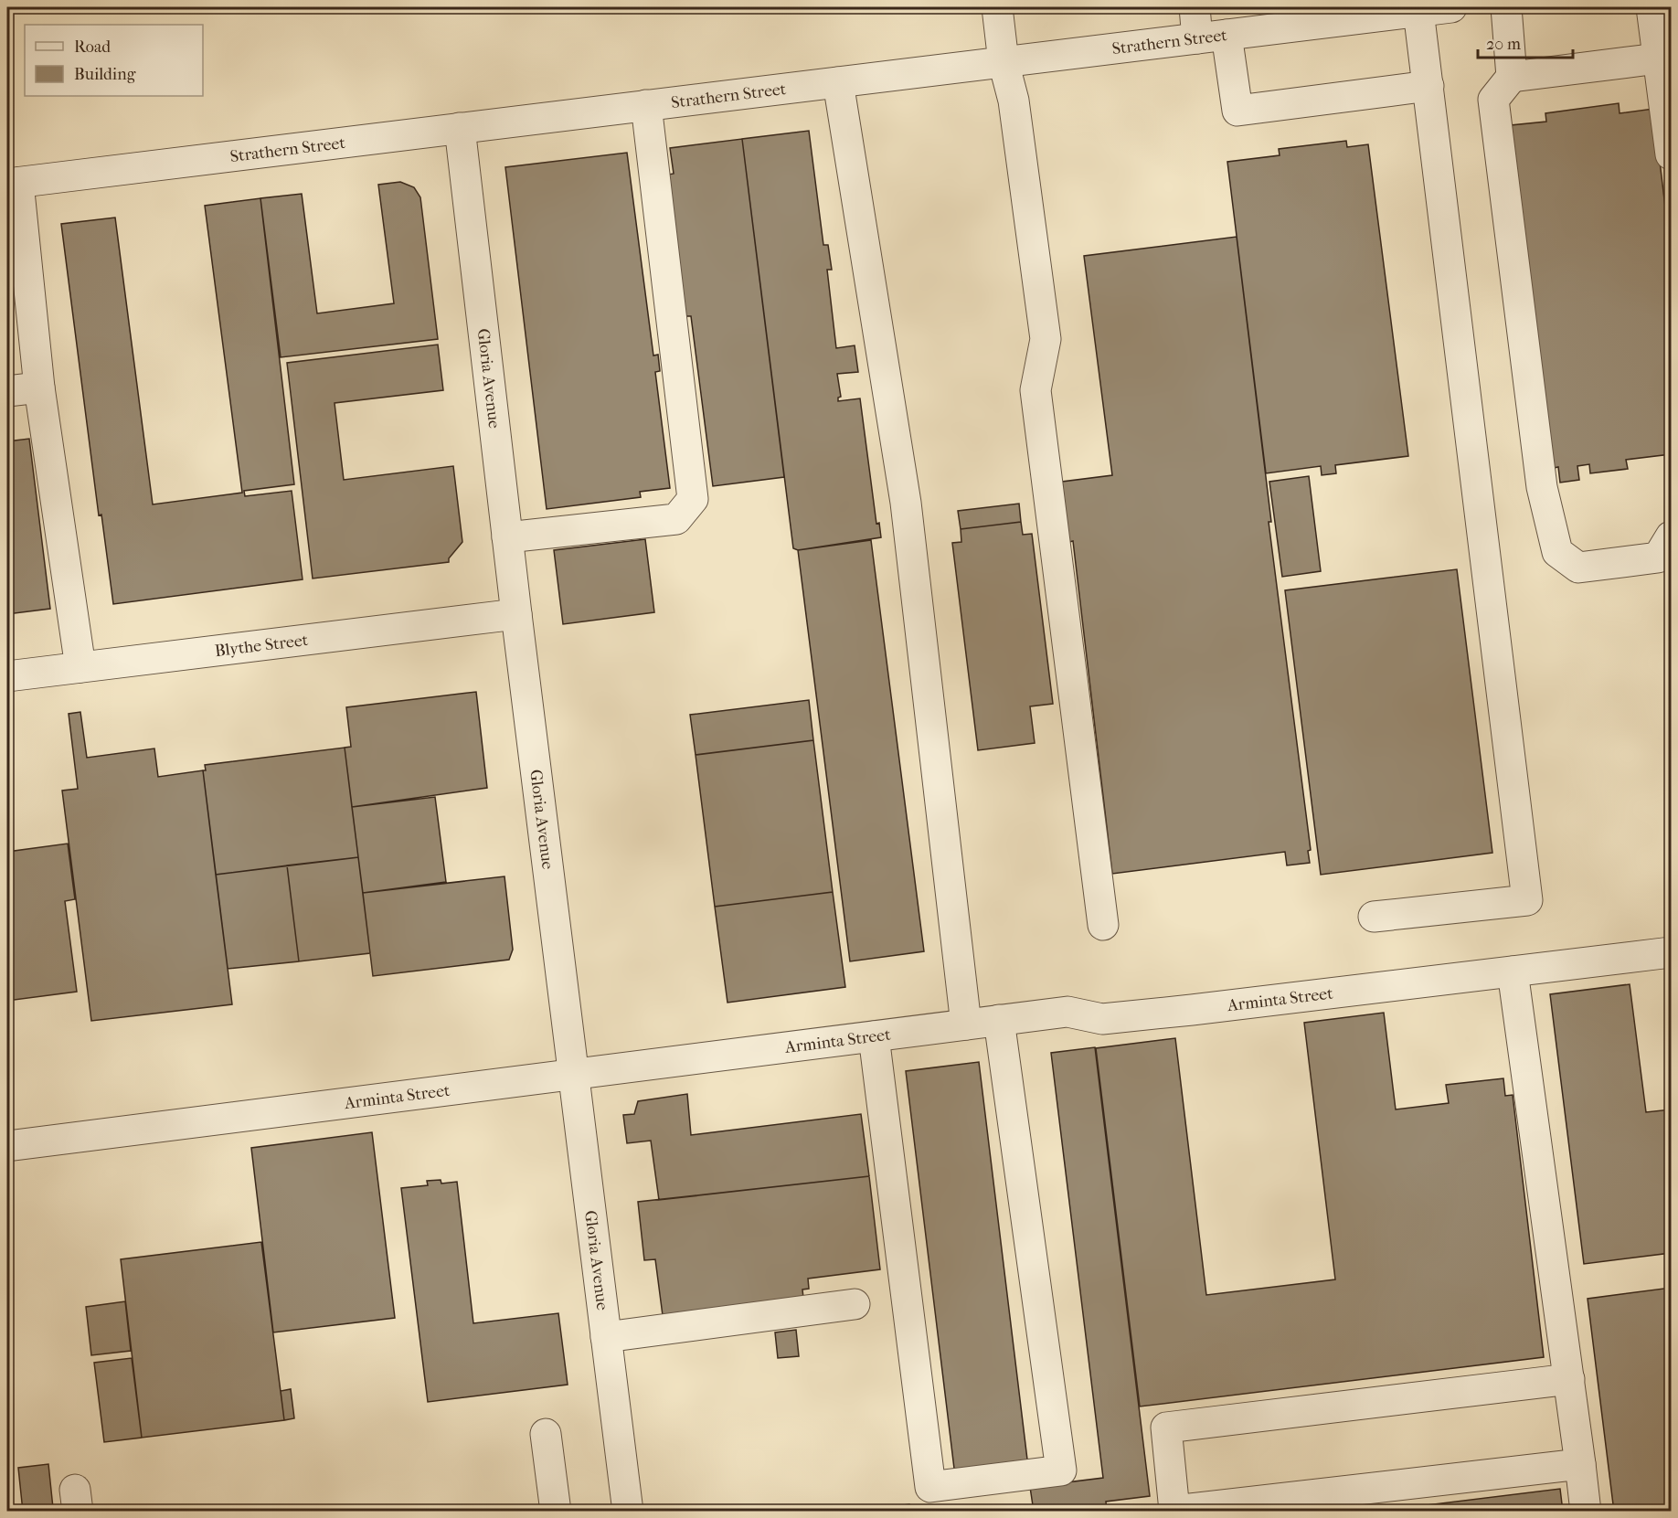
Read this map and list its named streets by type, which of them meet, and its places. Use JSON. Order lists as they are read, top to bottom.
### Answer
{
  "streets": {
    "street": [
      "Strathern Street",
      "Gloria Avenue",
      "Blythe Street",
      "Arminta Street"
    ]
  },
  "crossings": [
    ["Strathern Street", "Gloria Avenue"],
    ["Gloria Avenue", "Blythe Street"],
    ["Gloria Avenue", "Arminta Street"]
  ],
  "legend": ["Road", "Building"],
  "scale_bar": "20 m"
}
